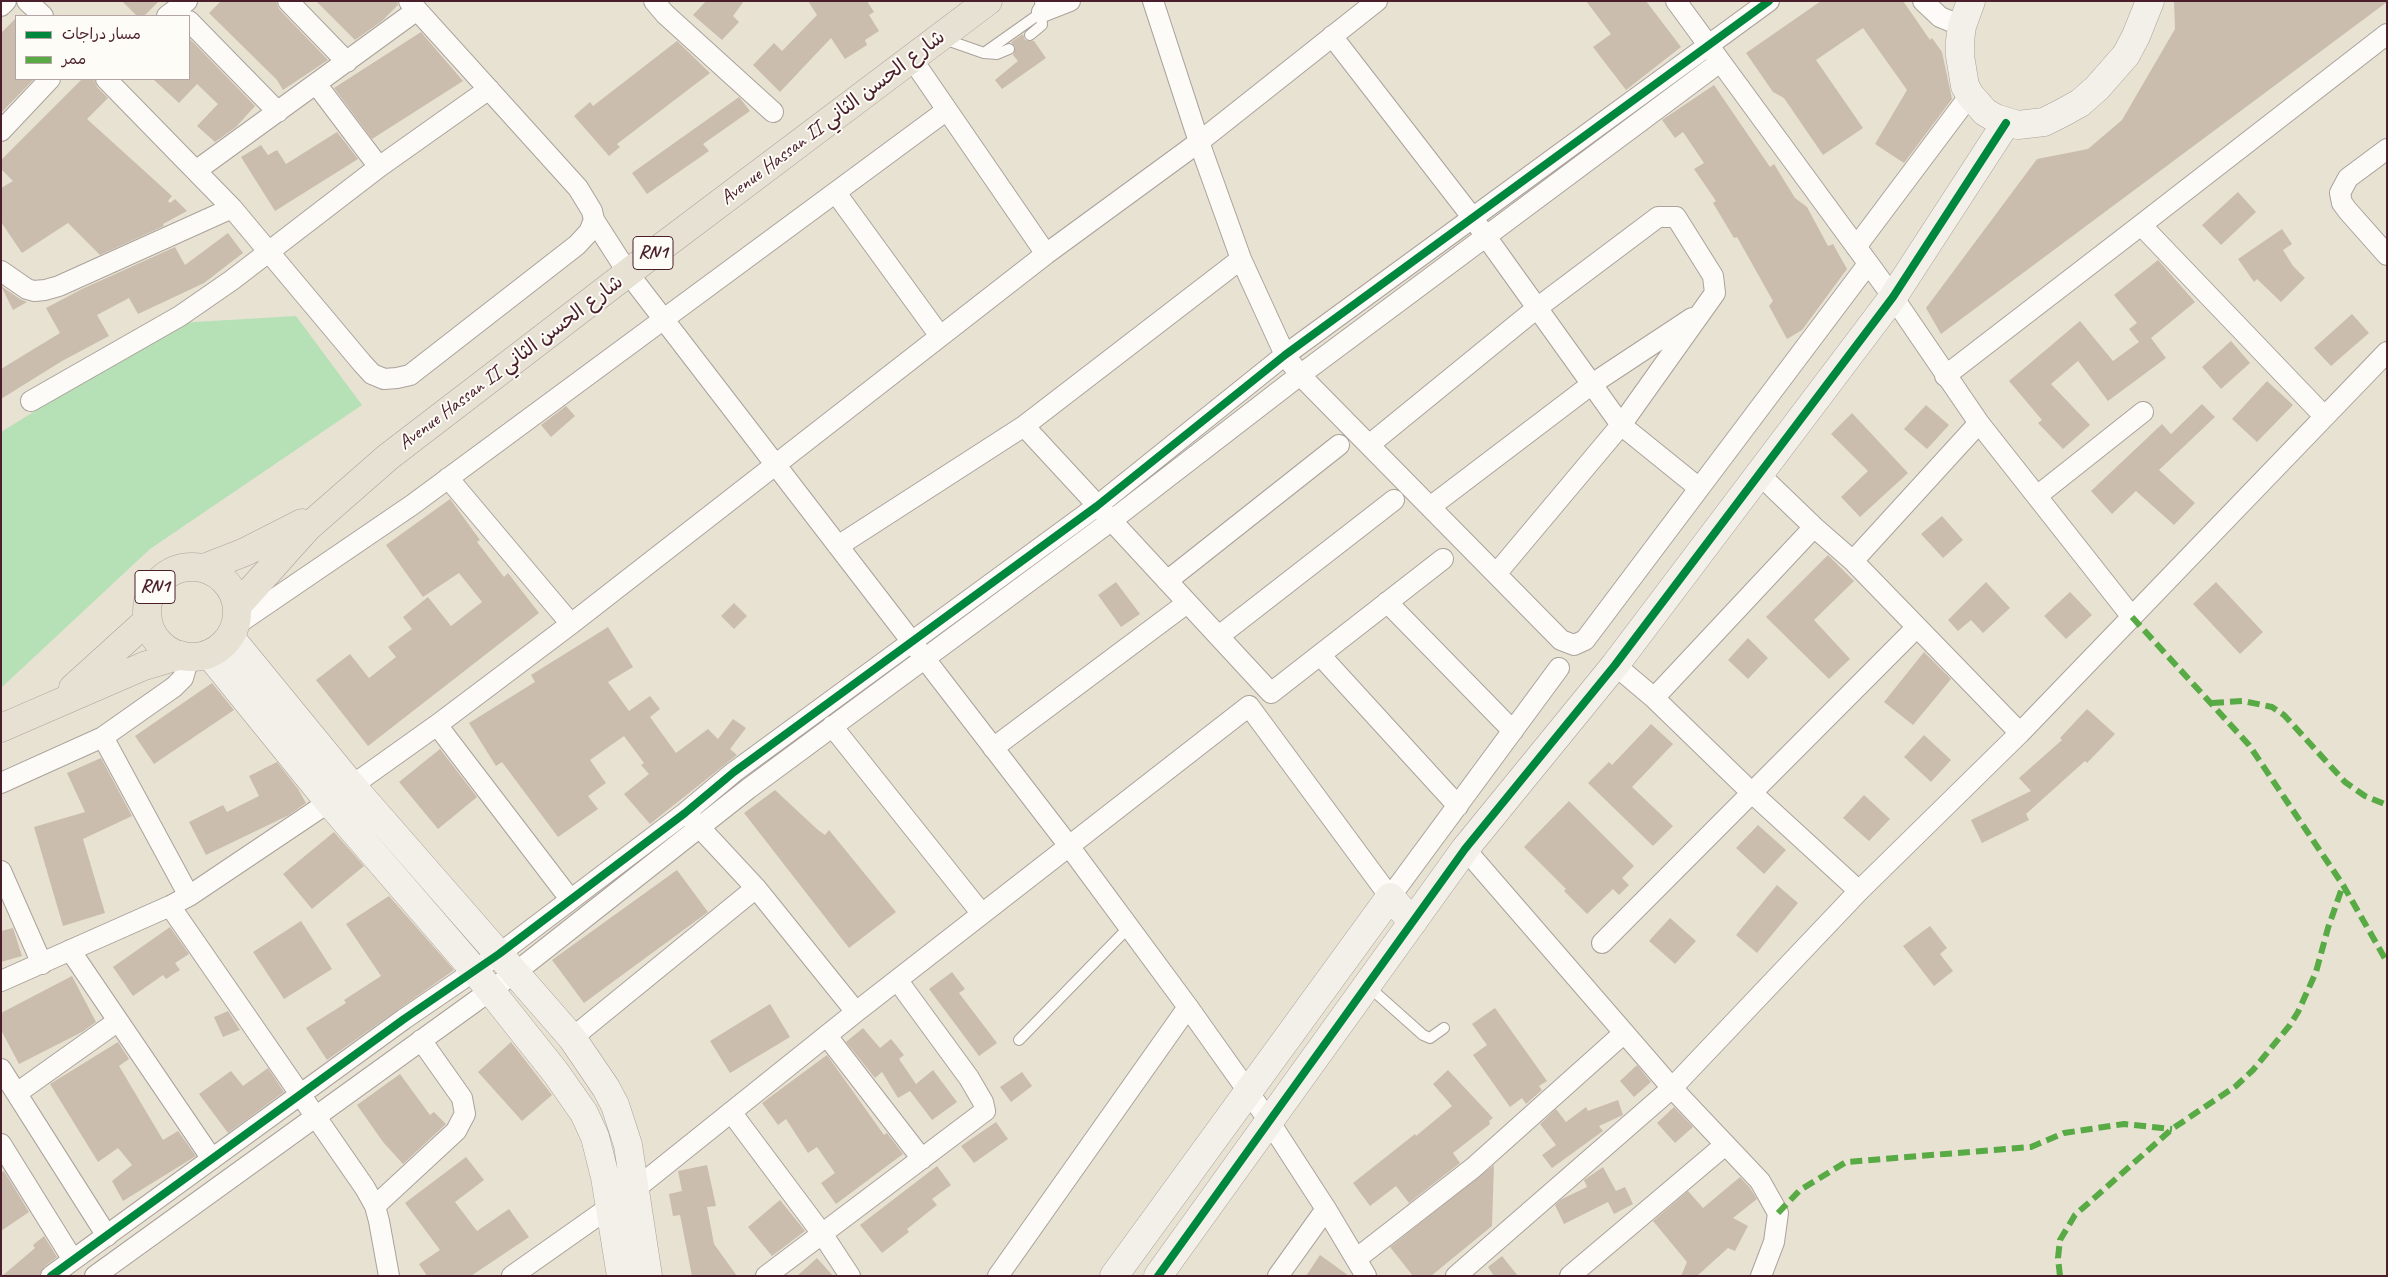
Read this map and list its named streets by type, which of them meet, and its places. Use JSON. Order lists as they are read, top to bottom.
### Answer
{
  "streets": {
    "main road": ["Avenue Hassan II شارع الحسن الثاني", "RN1"]
  },
  "crossings": [
    ["Avenue Hassan II شارع الحسن الثاني", "RN1"]
  ],
  "legend": ["مسار دراجات", "ممر"]
}
